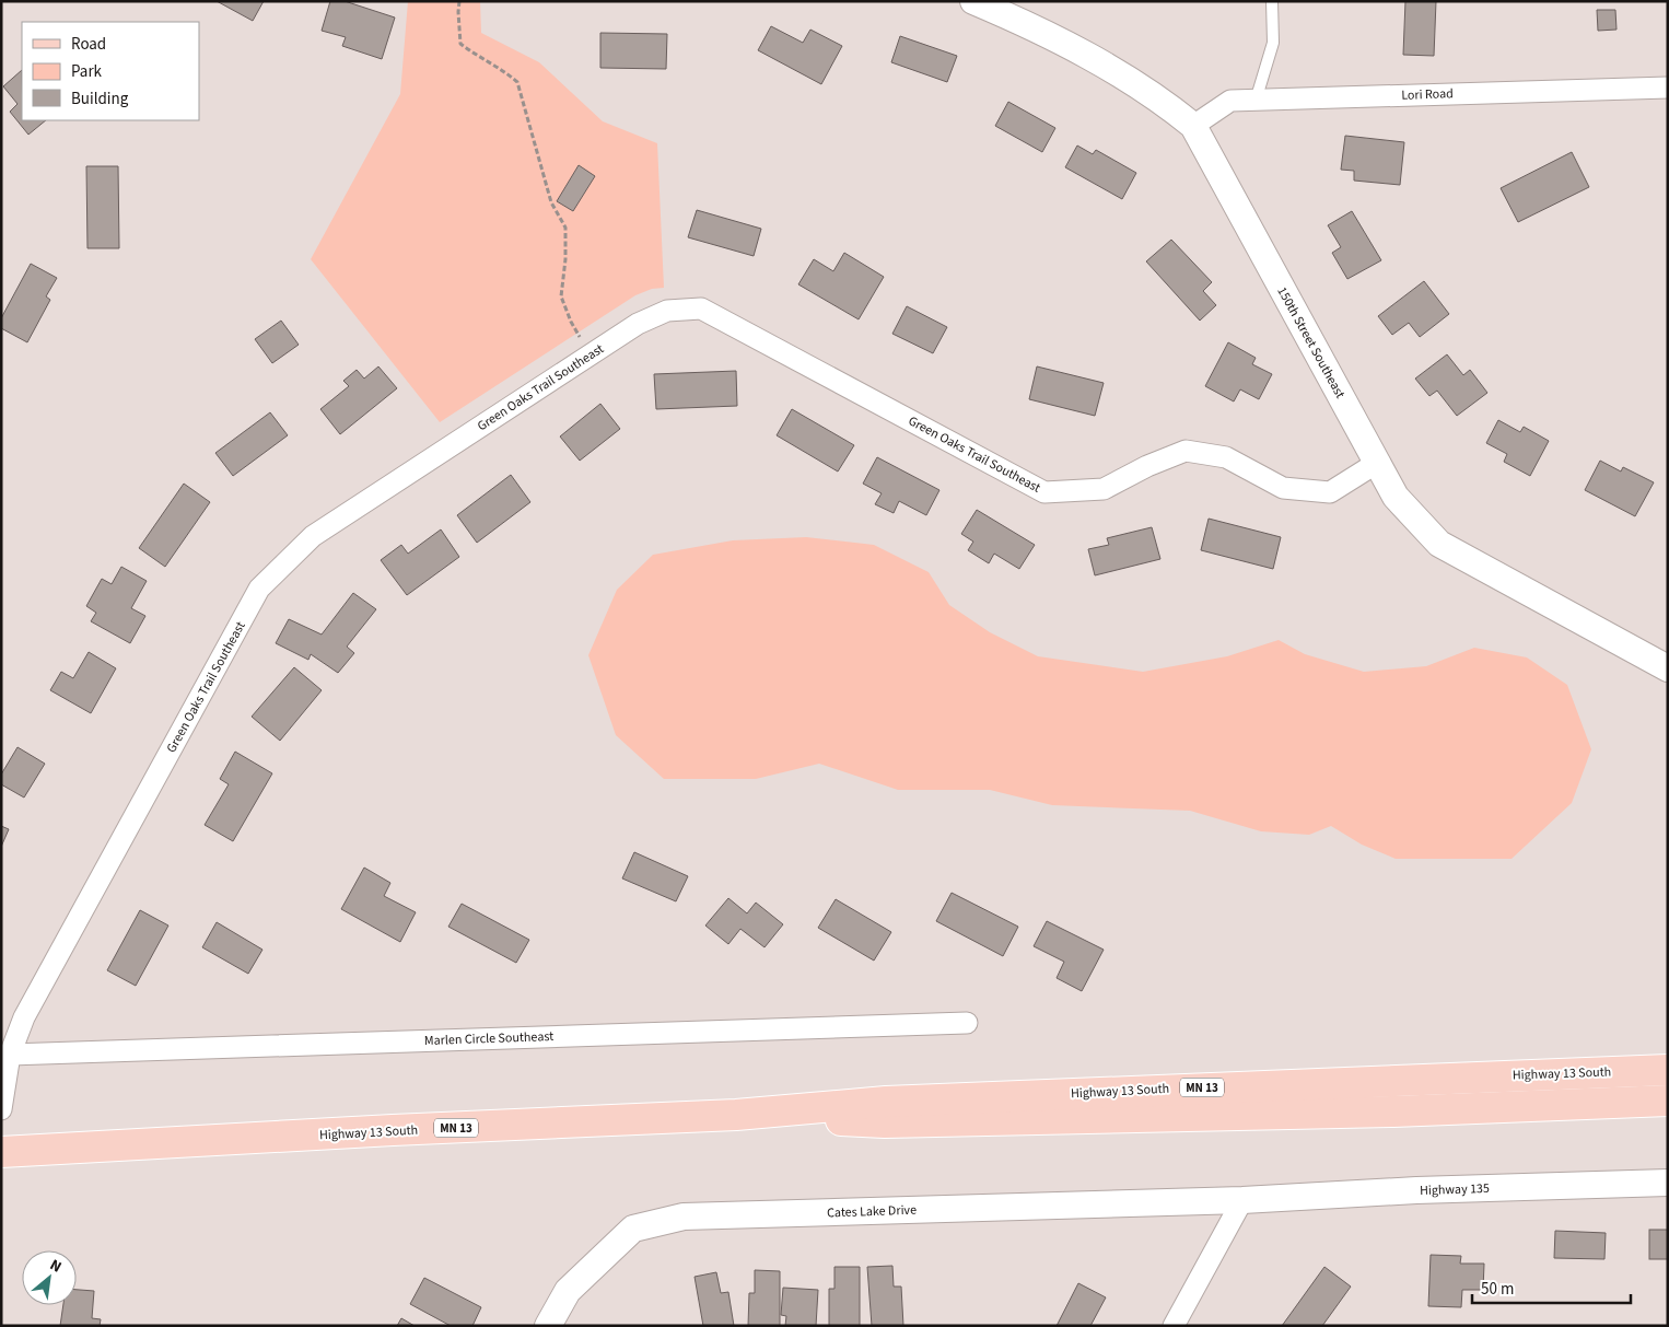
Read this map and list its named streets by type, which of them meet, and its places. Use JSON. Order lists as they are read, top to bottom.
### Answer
{
  "streets": {
    "main road": ["Highway 13 South", "MN 13"],
    "street": [
      "Lori Road",
      "150th Street Southeast",
      "Green Oaks Trail Southeast",
      "Marlen Circle Southeast",
      "Highway 135",
      "Cates Lake Drive"
    ]
  },
  "crossings": [
    ["Lori Road", "150th Street Southeast"],
    ["150th Street Southeast", "Green Oaks Trail Southeast"],
    ["Green Oaks Trail Southeast", "Marlen Circle Southeast"],
    ["Highway 135", "Cates Lake Drive"]
  ],
  "legend": ["Road", "Park", "Building"],
  "scale_bar": "50 m",
  "north": "top right"
}
